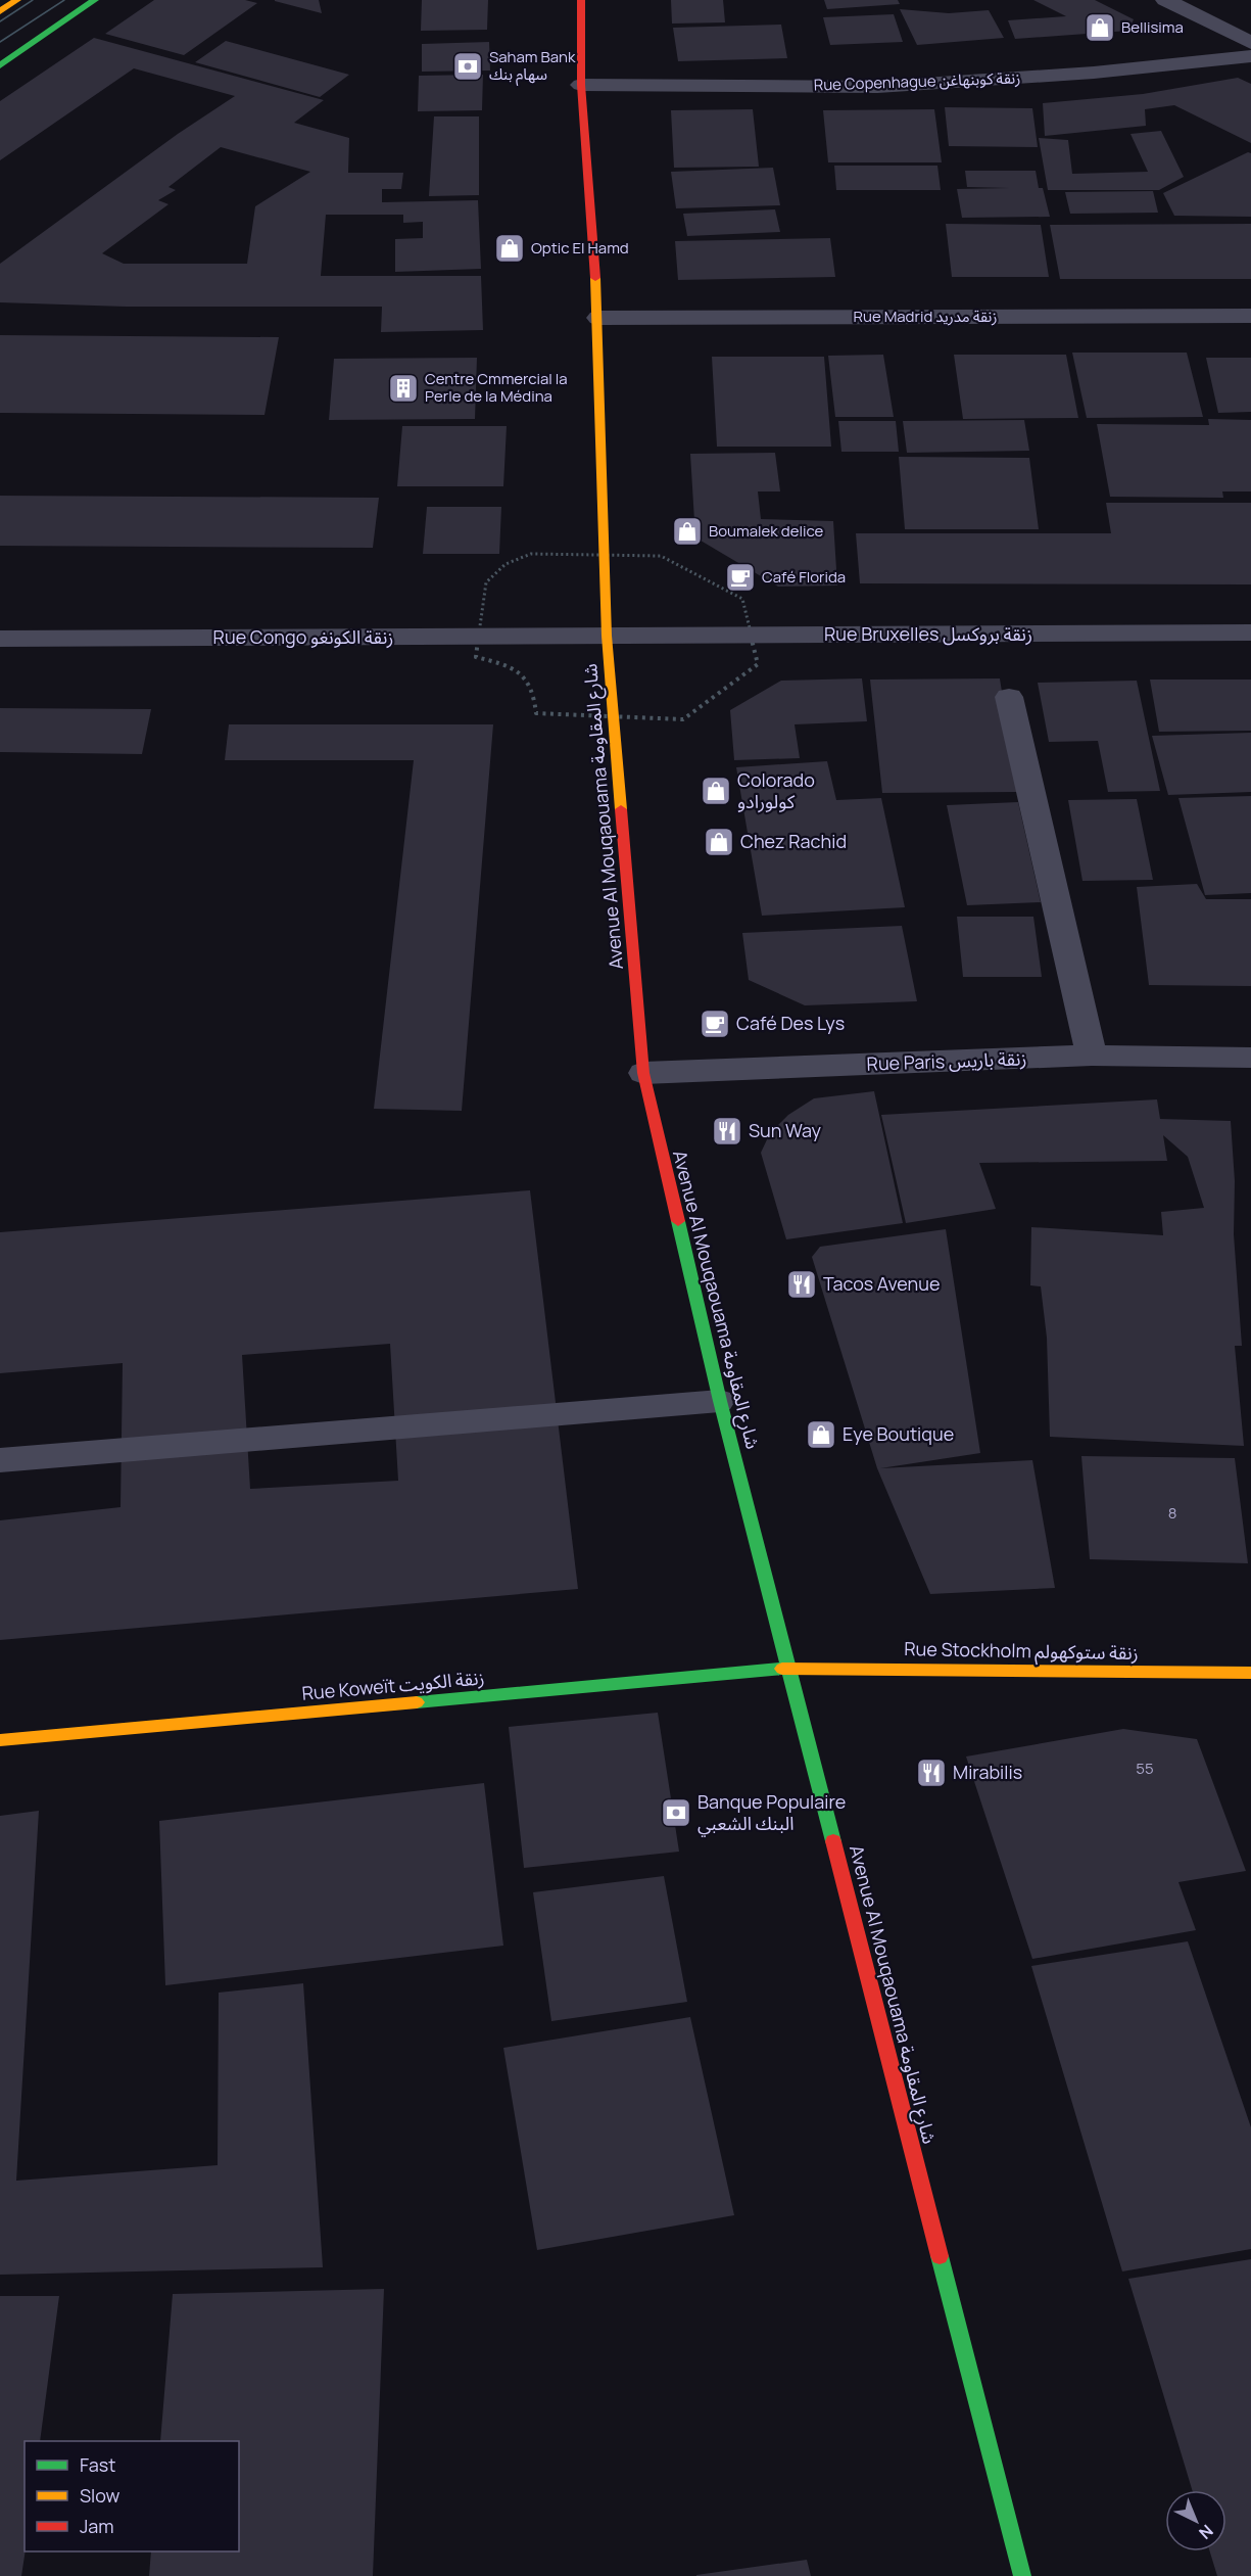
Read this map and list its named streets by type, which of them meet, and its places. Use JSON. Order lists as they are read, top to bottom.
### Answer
{
  "streets": {
    "street": [
      "Rue Copenhague زنقة كوبنهاغن",
      "Rue Madrid زنقة مدريد",
      "Rue Bruxelles زنقة بروكسل",
      "Rue Congo زنقة الكونغو",
      "Avenue Al Mouqaouama شارع المقاومة",
      "Rue Paris زنقة باريس",
      "Rue Stockholm زنقة ستوكهولم",
      "Rue Koweït زنقة الكويت"
    ]
  },
  "crossings": [
    ["Rue Copenhague زنقة كوبنهاغن", "Avenue Al Mouqaouama شارع المقاومة"],
    ["Rue Madrid زنقة مدريد", "Avenue Al Mouqaouama شارع المقاومة"],
    ["Rue Bruxelles زنقة بروكسل", "Rue Congo زنقة الكونغو"],
    ["Rue Bruxelles زنقة بروكسل", "Avenue Al Mouqaouama شارع المقاومة"],
    ["Rue Congo زنقة الكونغو", "Avenue Al Mouqaouama شارع المقاومة"],
    ["Avenue Al Mouqaouama شارع المقاومة", "Rue Paris زنقة باريس"],
    ["Avenue Al Mouqaouama شارع المقاومة", "Rue Stockholm زنقة ستوكهولم"],
    ["Avenue Al Mouqaouama شارع المقاومة", "Rue Koweït زنقة الكويت"],
    ["Rue Stockholm زنقة ستوكهولم", "Rue Koweït زنقة الكويت"]
  ],
  "places": {
    "shop": [
      "Bellisima",
      "Optic El Hamd",
      "Boumalek delice",
      "Colorado كولورادو",
      "Chez Rachid",
      "Eye Boutique"
    ],
    "bank": ["Saham Bank سهام بنك", "Banque Populaire البنك الشعبي"],
    "building": ["Centre Cmmercial la Perle de la Médina"],
    "cafe": ["Café Florida", "Café Des Lys"],
    "restaurant": ["Sun Way", "Tacos Avenue", "Mirabilis"]
  },
  "house_numbers": ["8", "55"],
  "legend": ["Fast", "Slow", "Jam"],
  "north": "bottom right"
}
